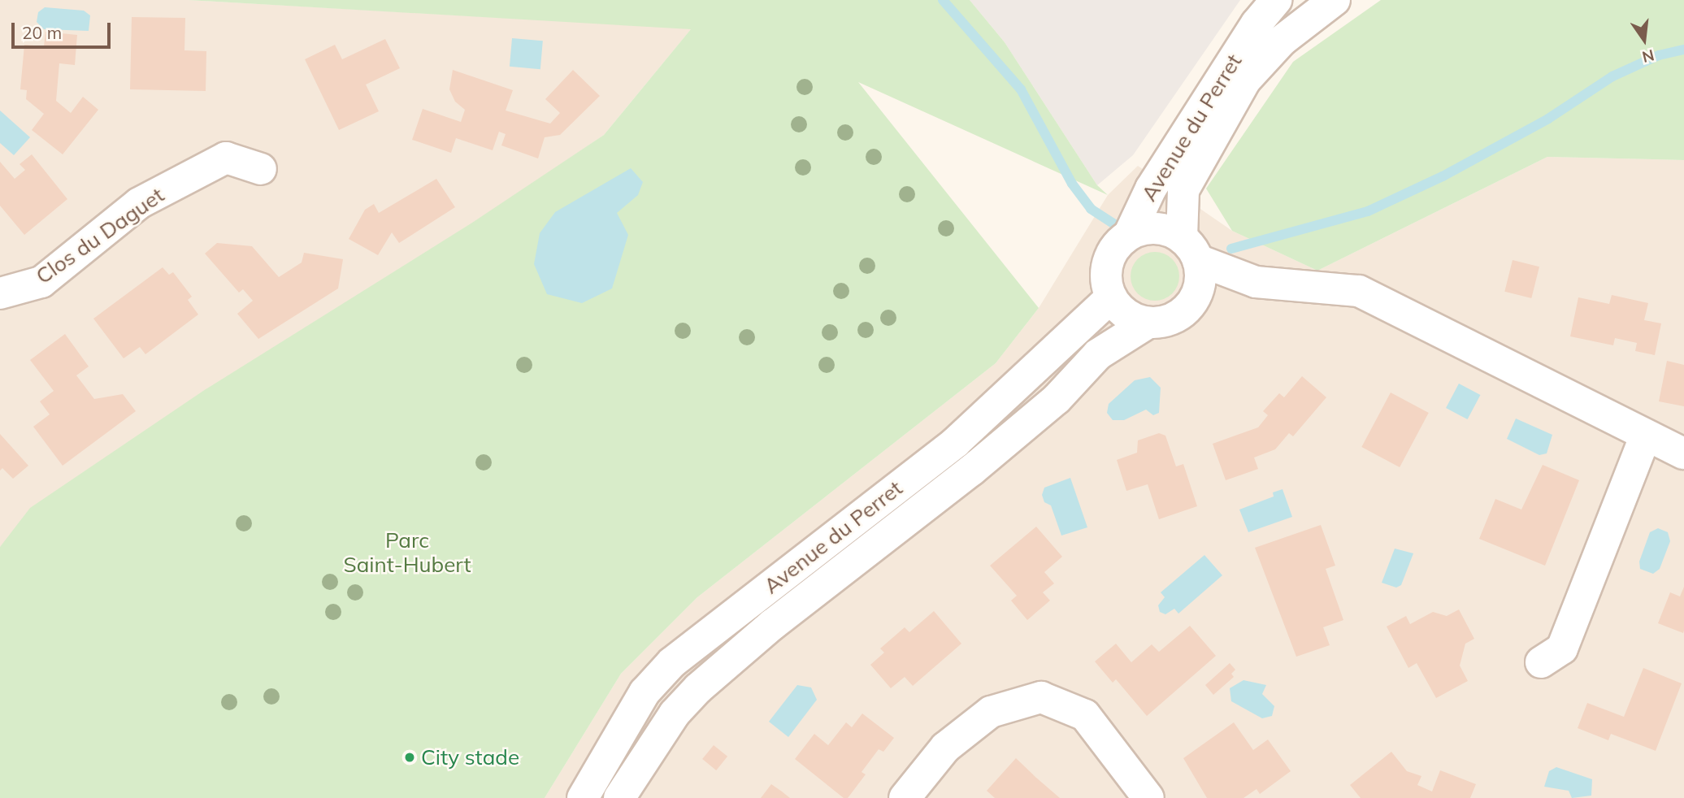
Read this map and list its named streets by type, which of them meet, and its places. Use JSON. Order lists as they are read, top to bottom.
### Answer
{
  "streets": {
    "street": ["Avenue du Perret", "Clos du Daguet"]
  },
  "parks": ["Parc Saint-Hubert"],
  "places": ["City stade"],
  "scale_bar": "20 m",
  "north": "bottom"
}
